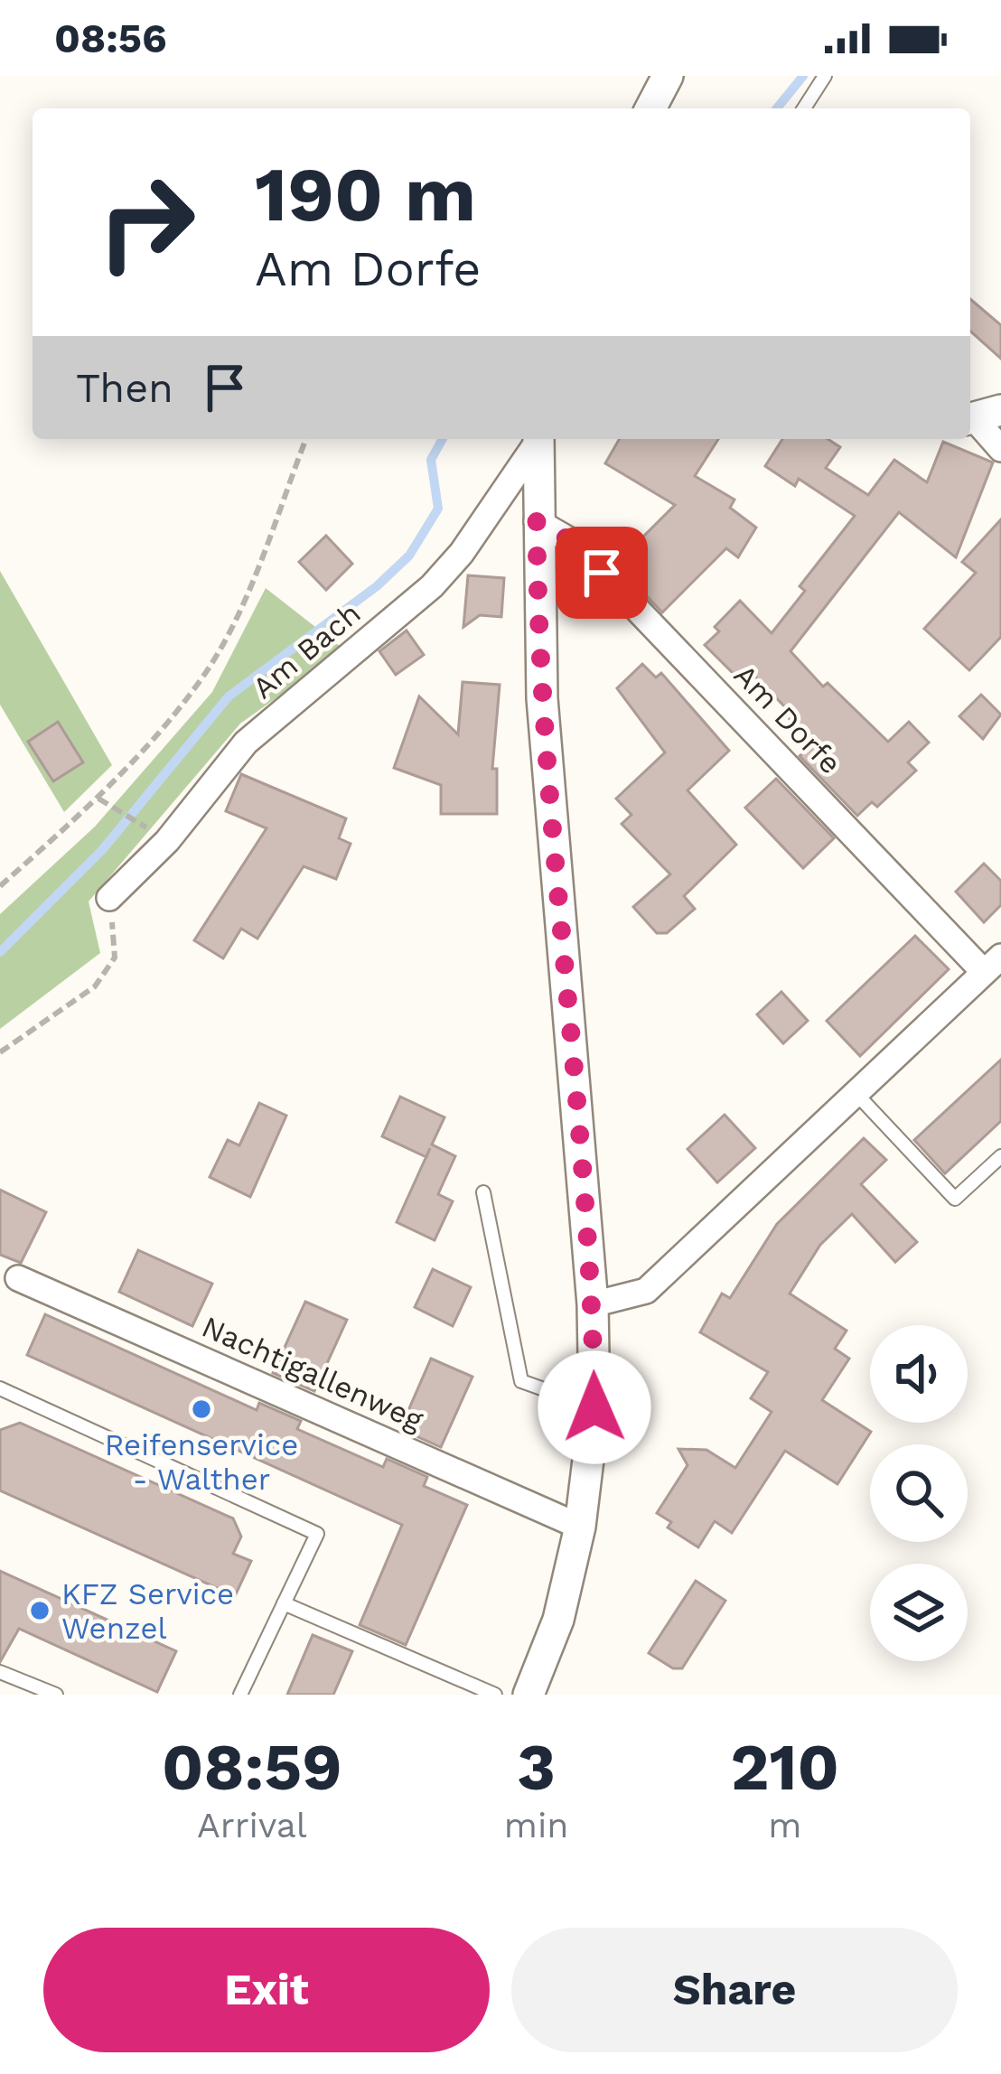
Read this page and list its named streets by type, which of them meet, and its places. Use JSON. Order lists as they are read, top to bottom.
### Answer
{
  "streets": {
    "street": ["Am Bach", "Am Dorfe", "Nachtigallenweg"]
  },
  "places": ["Reifenservice - Walther", "KFZ Service Wenzel"],
  "page": {
    "status": "08:56",
    "turn": ["190 m", "Am Dorfe"],
    "then": "Then",
    "eta": [
      "08:59",
      "Arrival",
      "3",
      "min",
      "210",
      "m"
    ],
    "buttons": ["Exit", "Share"]
  }
}
